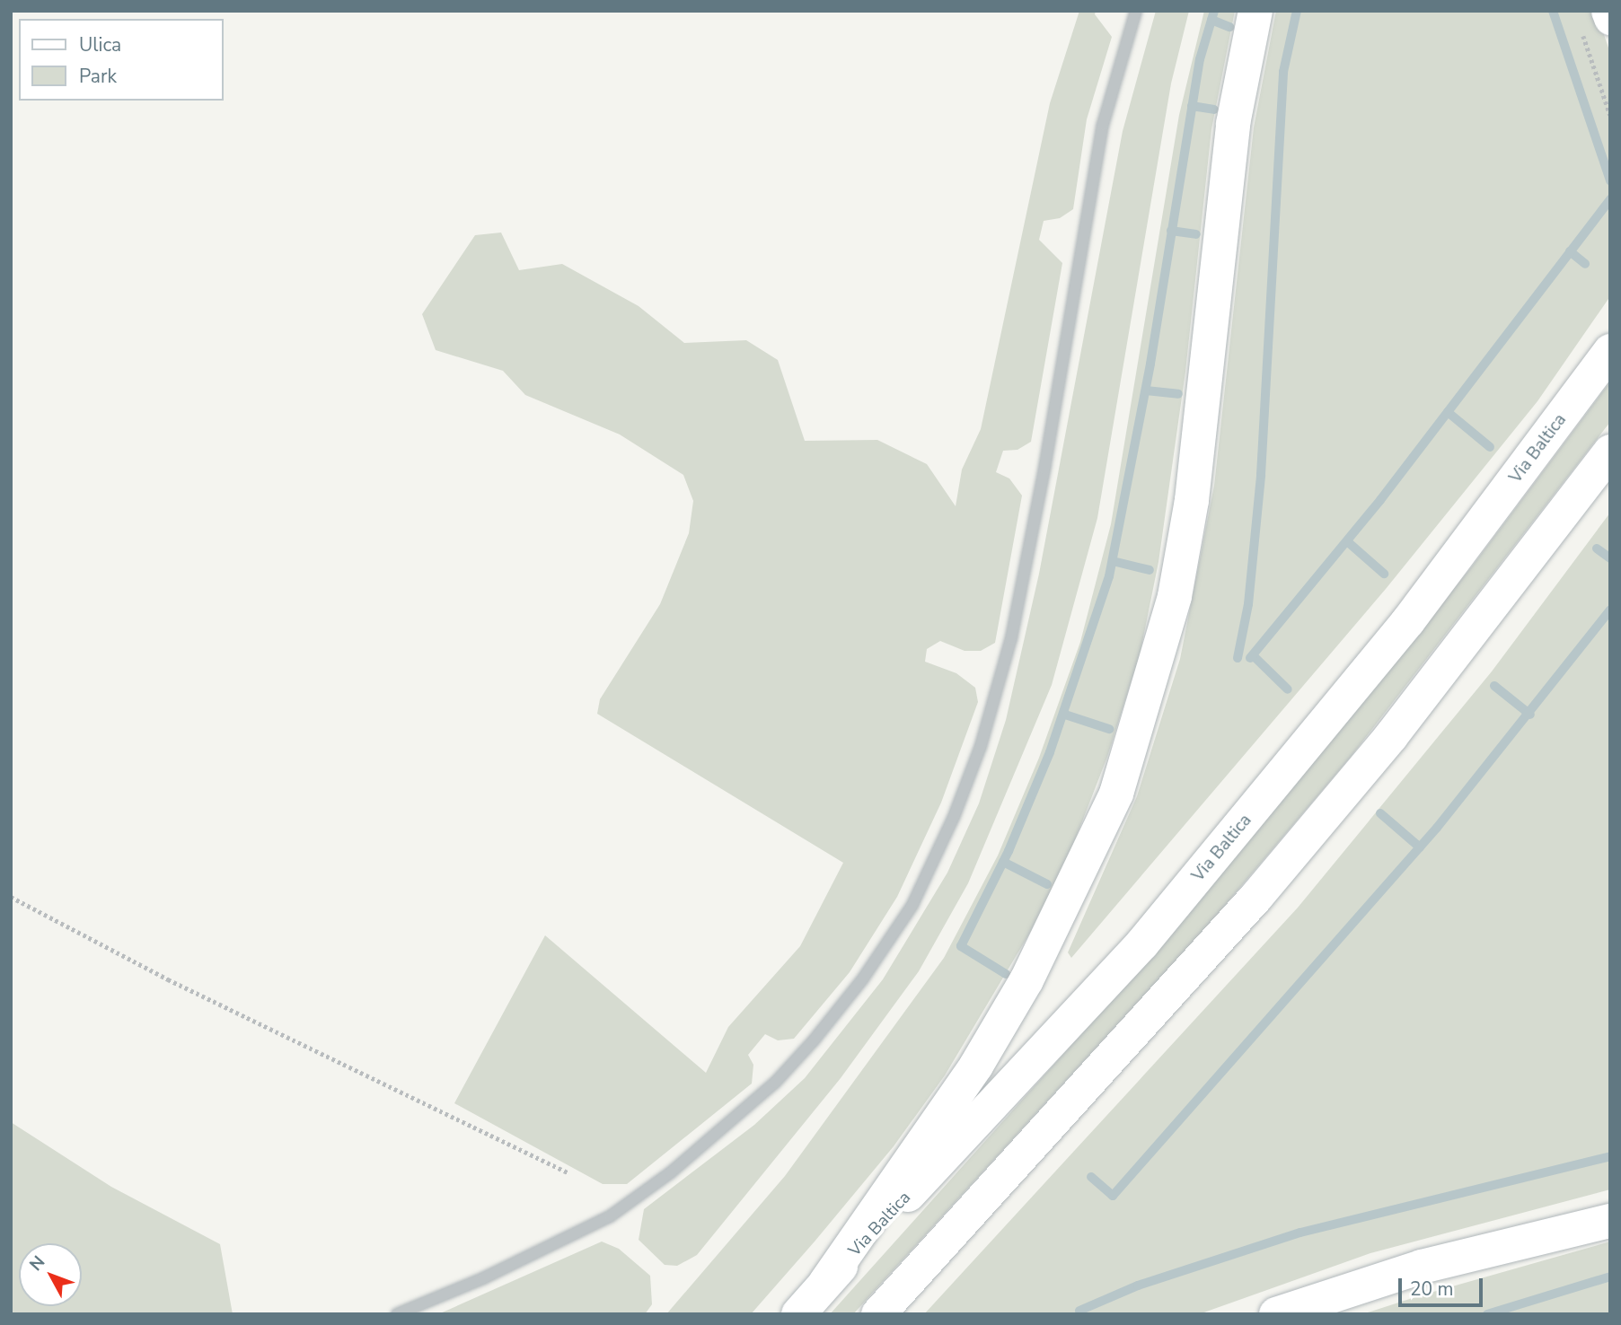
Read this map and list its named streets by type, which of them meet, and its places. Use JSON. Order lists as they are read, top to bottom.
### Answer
{
  "streets": {
    "highway": ["Via Baltica"]
  },
  "legend": ["Ulica", "Park"],
  "scale_bar": "20 m",
  "north": "top left"
}
